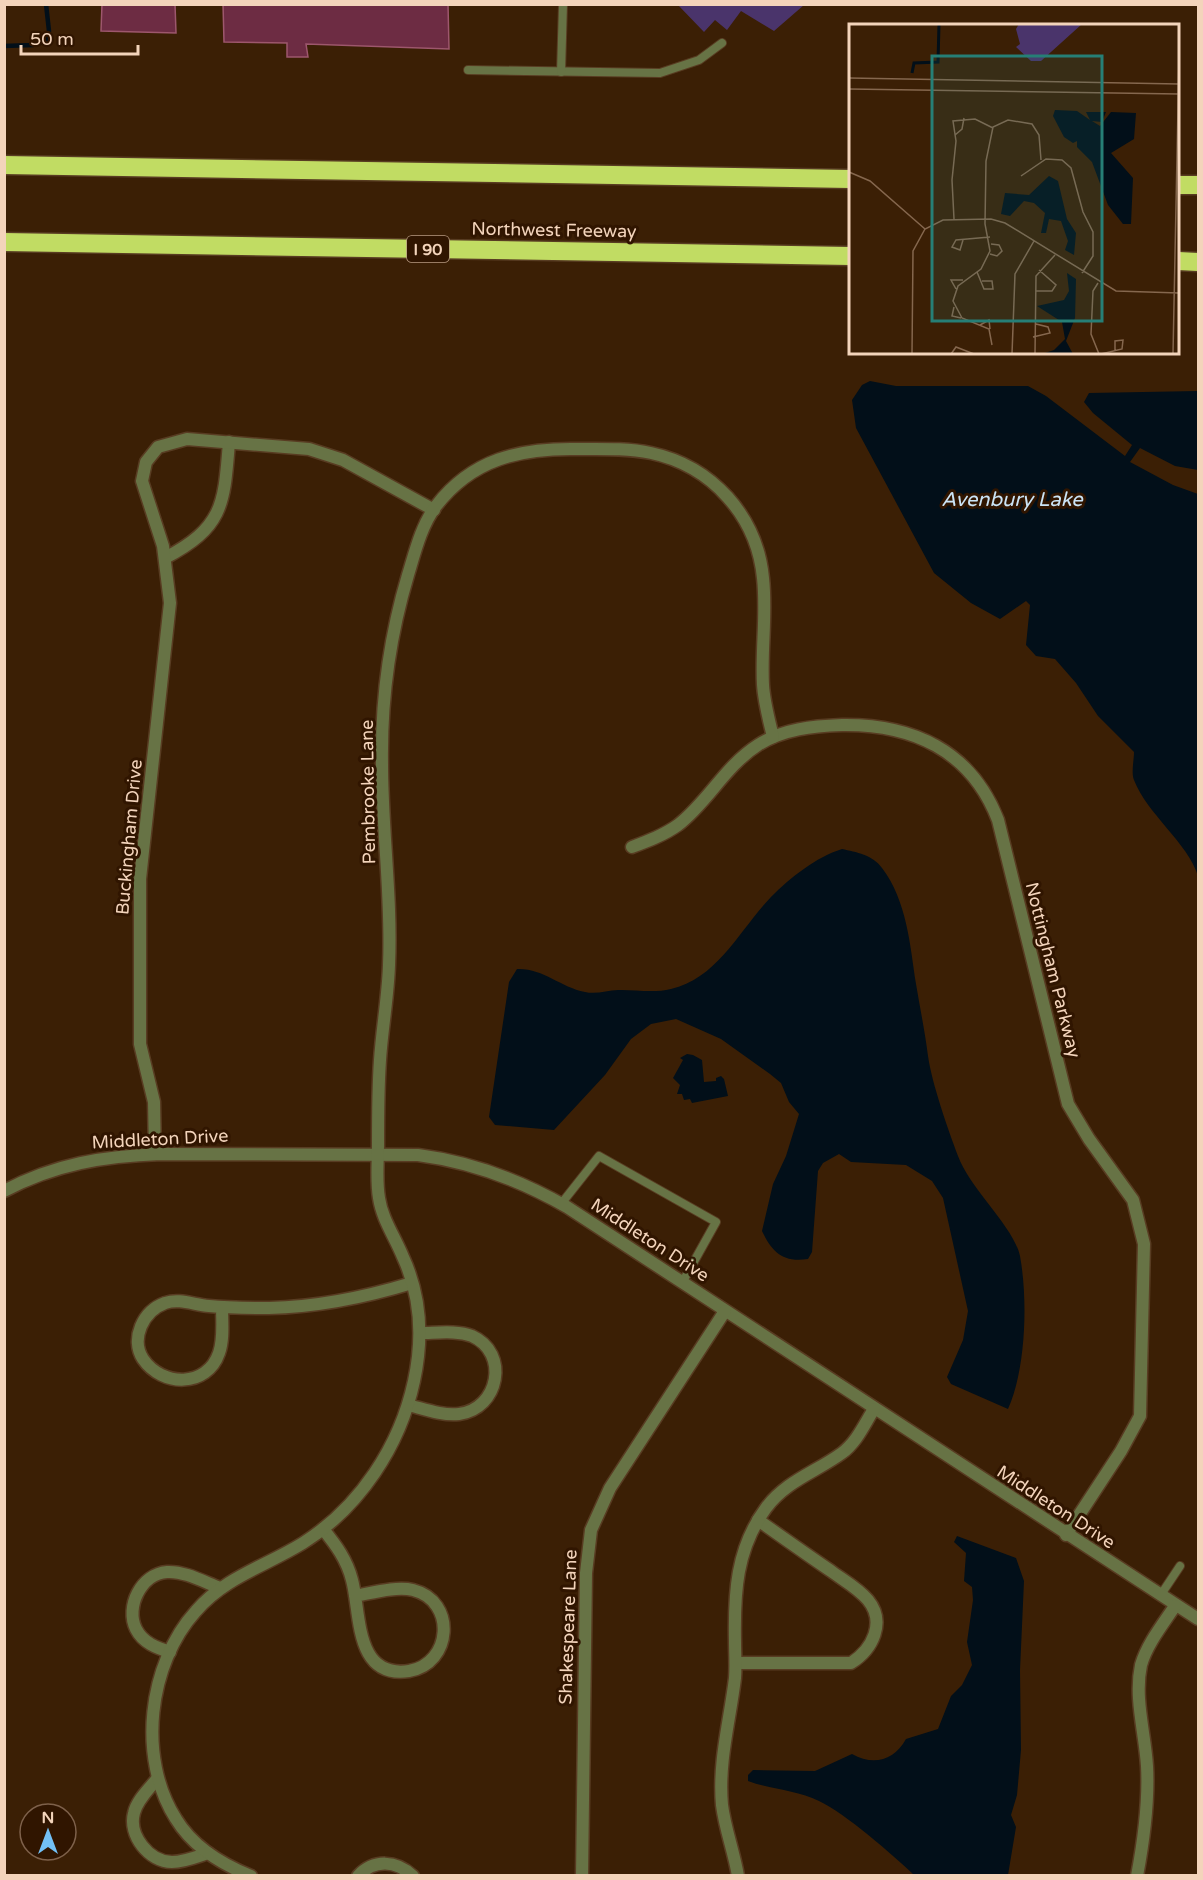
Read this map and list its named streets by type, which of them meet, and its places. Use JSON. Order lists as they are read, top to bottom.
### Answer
{
  "streets": {
    "highway": ["Northwest Freeway", "I 90"],
    "street": [
      "Pembrooke Lane",
      "Buckingham Drive",
      "Nottingham Parkway",
      "Middleton Drive",
      "Shakespeare Lane"
    ]
  },
  "crossings": [
    ["Pembrooke Lane", "Buckingham Drive"],
    ["Pembrooke Lane", "Nottingham Parkway"],
    ["Pembrooke Lane", "Middleton Drive"],
    ["Buckingham Drive", "Middleton Drive"],
    ["Nottingham Parkway", "Middleton Drive"],
    ["Middleton Drive", "Shakespeare Lane"]
  ],
  "water": ["Avenbury Lake"],
  "scale_bar": "50 m",
  "north": "top"
}
